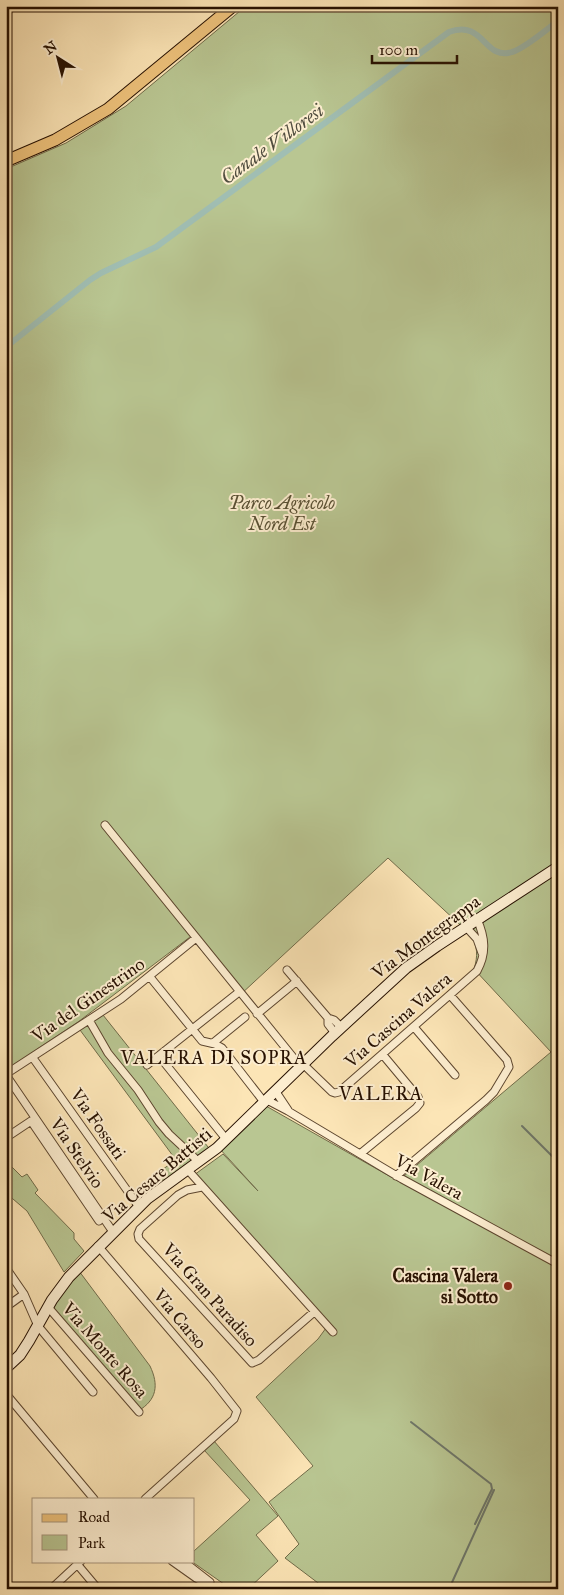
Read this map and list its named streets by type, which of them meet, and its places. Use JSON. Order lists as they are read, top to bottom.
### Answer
{
  "streets": {
    "street": [
      "Via Montegrappa",
      "Via del Ginestrino",
      "Via Cascina Valera",
      "Via Fossati",
      "Via Stelvio",
      "Via Cesare Battisti",
      "Via Valera",
      "Via Gran Paradiso",
      "Via Carso",
      "Via Monte Rosa"
    ]
  },
  "crossings": [
    ["Via Montegrappa", "Via Cascina Valera"],
    ["Via Montegrappa", "Via Cesare Battisti"],
    ["Via del Ginestrino", "Via Fossati"],
    ["Via del Ginestrino", "Via Stelvio"],
    ["Via Cascina Valera", "Via Cesare Battisti"],
    ["Via Fossati", "Via Cesare Battisti"],
    ["Via Stelvio", "Via Cesare Battisti"],
    ["Via Cesare Battisti", "Via Valera"],
    ["Via Cesare Battisti", "Via Carso"],
    ["Via Cesare Battisti", "Via Monte Rosa"]
  ],
  "districts": ["VALERA DI SOPRA", "VALERA"],
  "water": ["Canale Villoresi"],
  "parks": ["Parco Agricolo Nord Est"],
  "places": ["Cascina Valera si Sotto"],
  "legend": ["Road", "Park"],
  "scale_bar": "100 m",
  "north": "top left"
}
